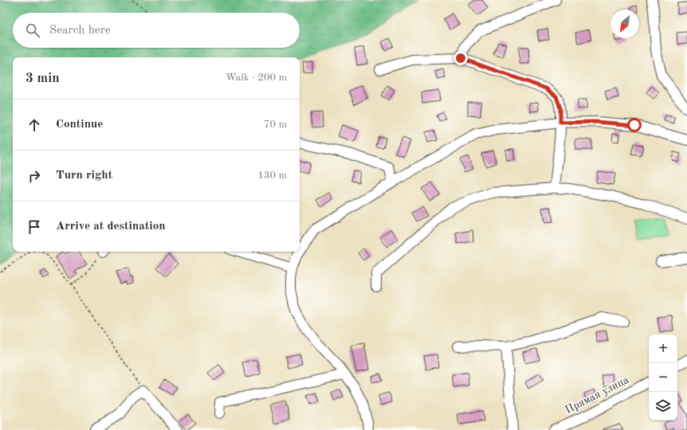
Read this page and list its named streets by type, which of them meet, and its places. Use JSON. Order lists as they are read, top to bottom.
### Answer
{
  "streets": {
    "street": ["Прямая улица"]
  },
  "north": "bottom left",
  "page": {
    "search": "Search here",
    "heading": ["3 min", "Walk · 200 m"],
    "list": [
      ["Continue", "70 m"],
      ["Turn right", "130 m"],
      "Arrive at destination"
    ],
    "map_buttons": ["+", "−"]
  }
}
